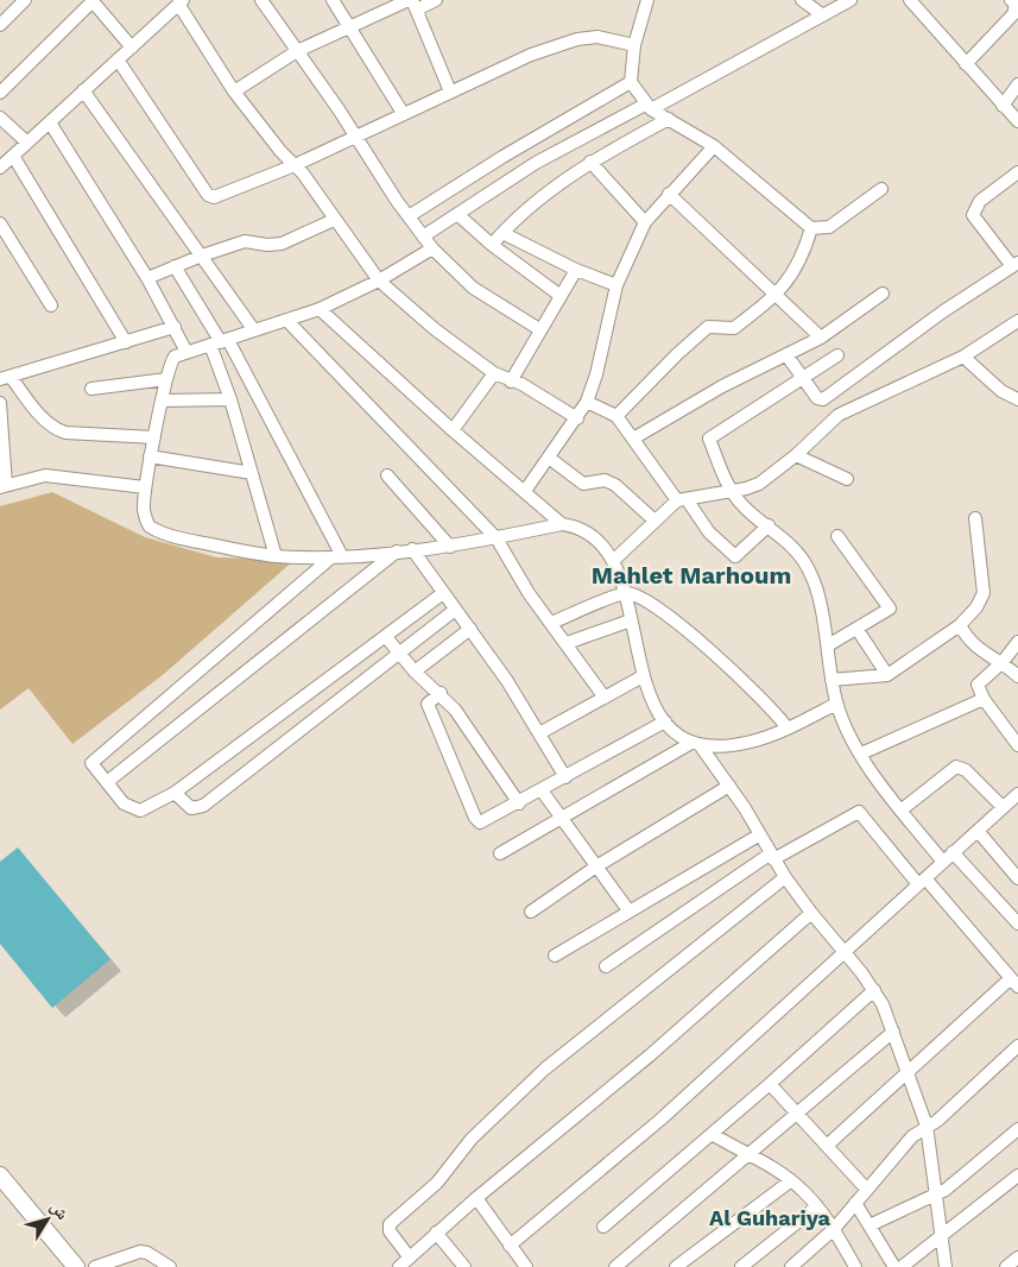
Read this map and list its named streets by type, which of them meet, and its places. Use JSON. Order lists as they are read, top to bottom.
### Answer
{
  "districts": ["Mahlet Marhoum", "Al Guhariya"],
  "north": "top right"
}
